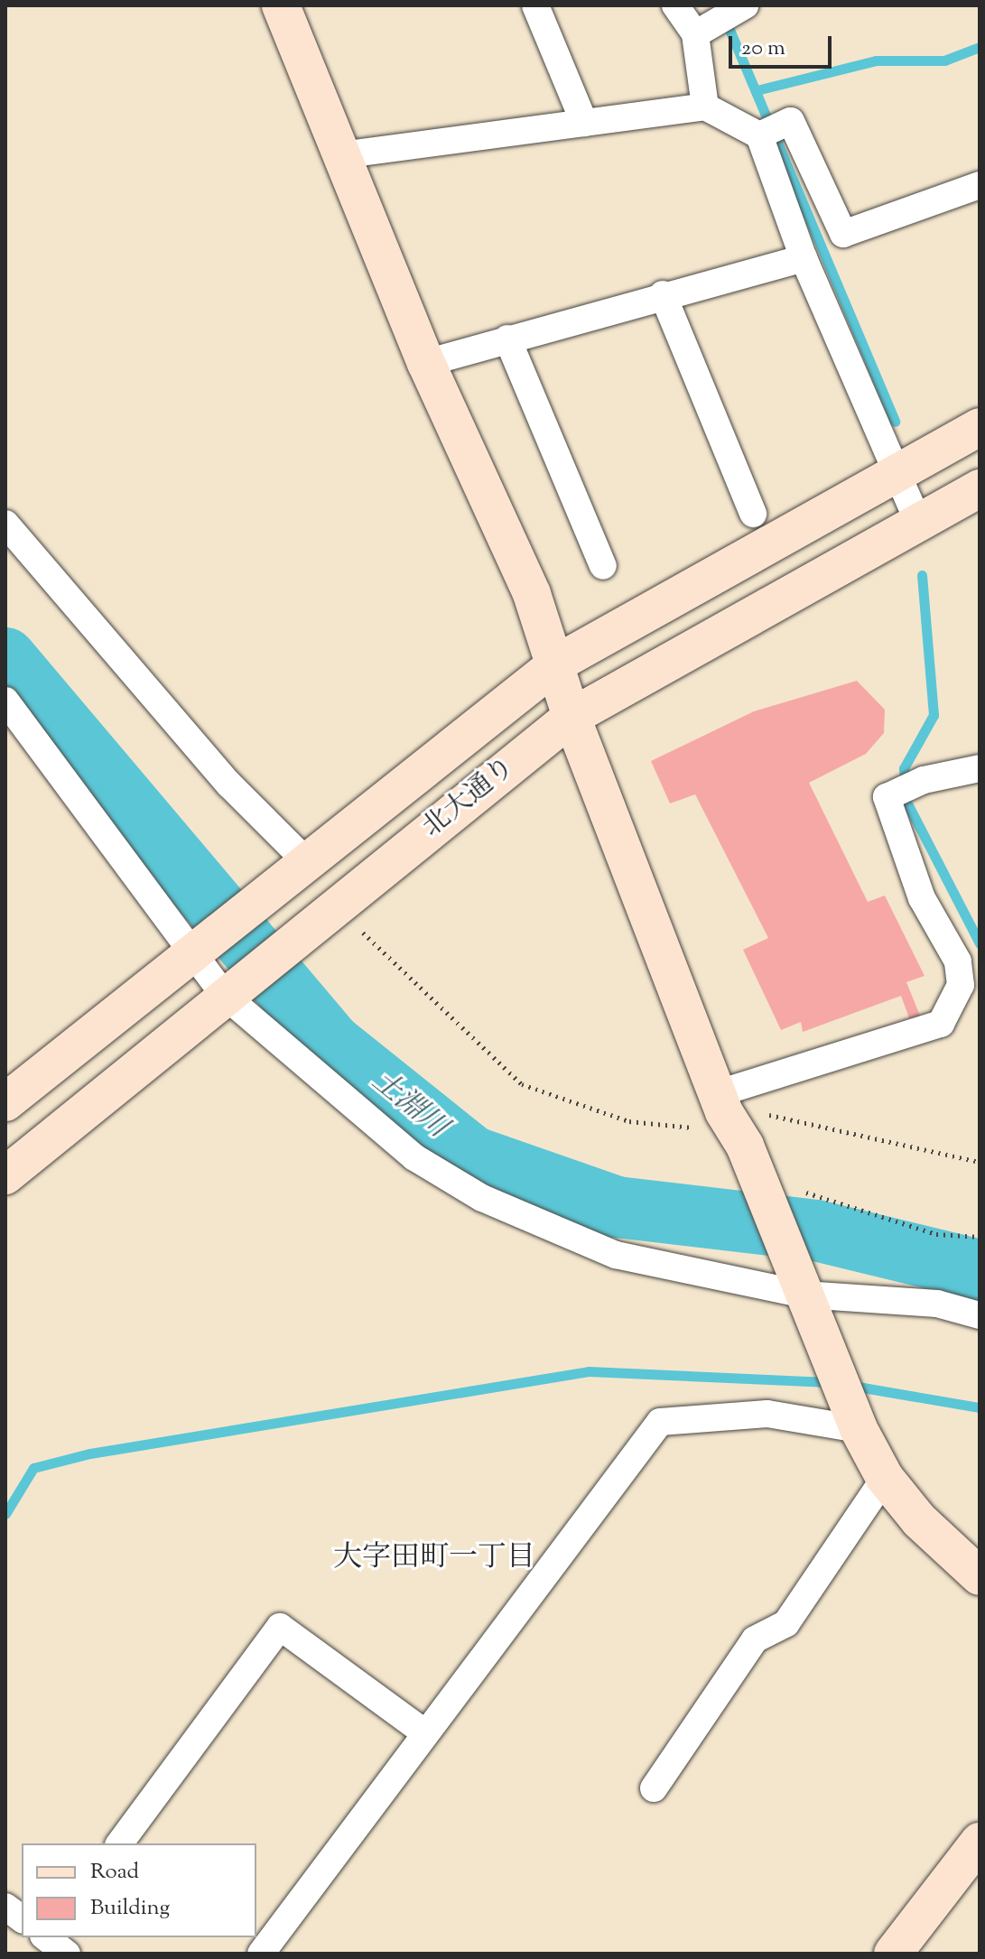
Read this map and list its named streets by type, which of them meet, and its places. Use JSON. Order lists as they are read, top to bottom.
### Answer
{
  "streets": {
    "street": ["北大通り"]
  },
  "districts": ["大字田町一丁目"],
  "water": ["土淵川"],
  "legend": ["Road", "Building"],
  "scale_bar": "20 m"
}
